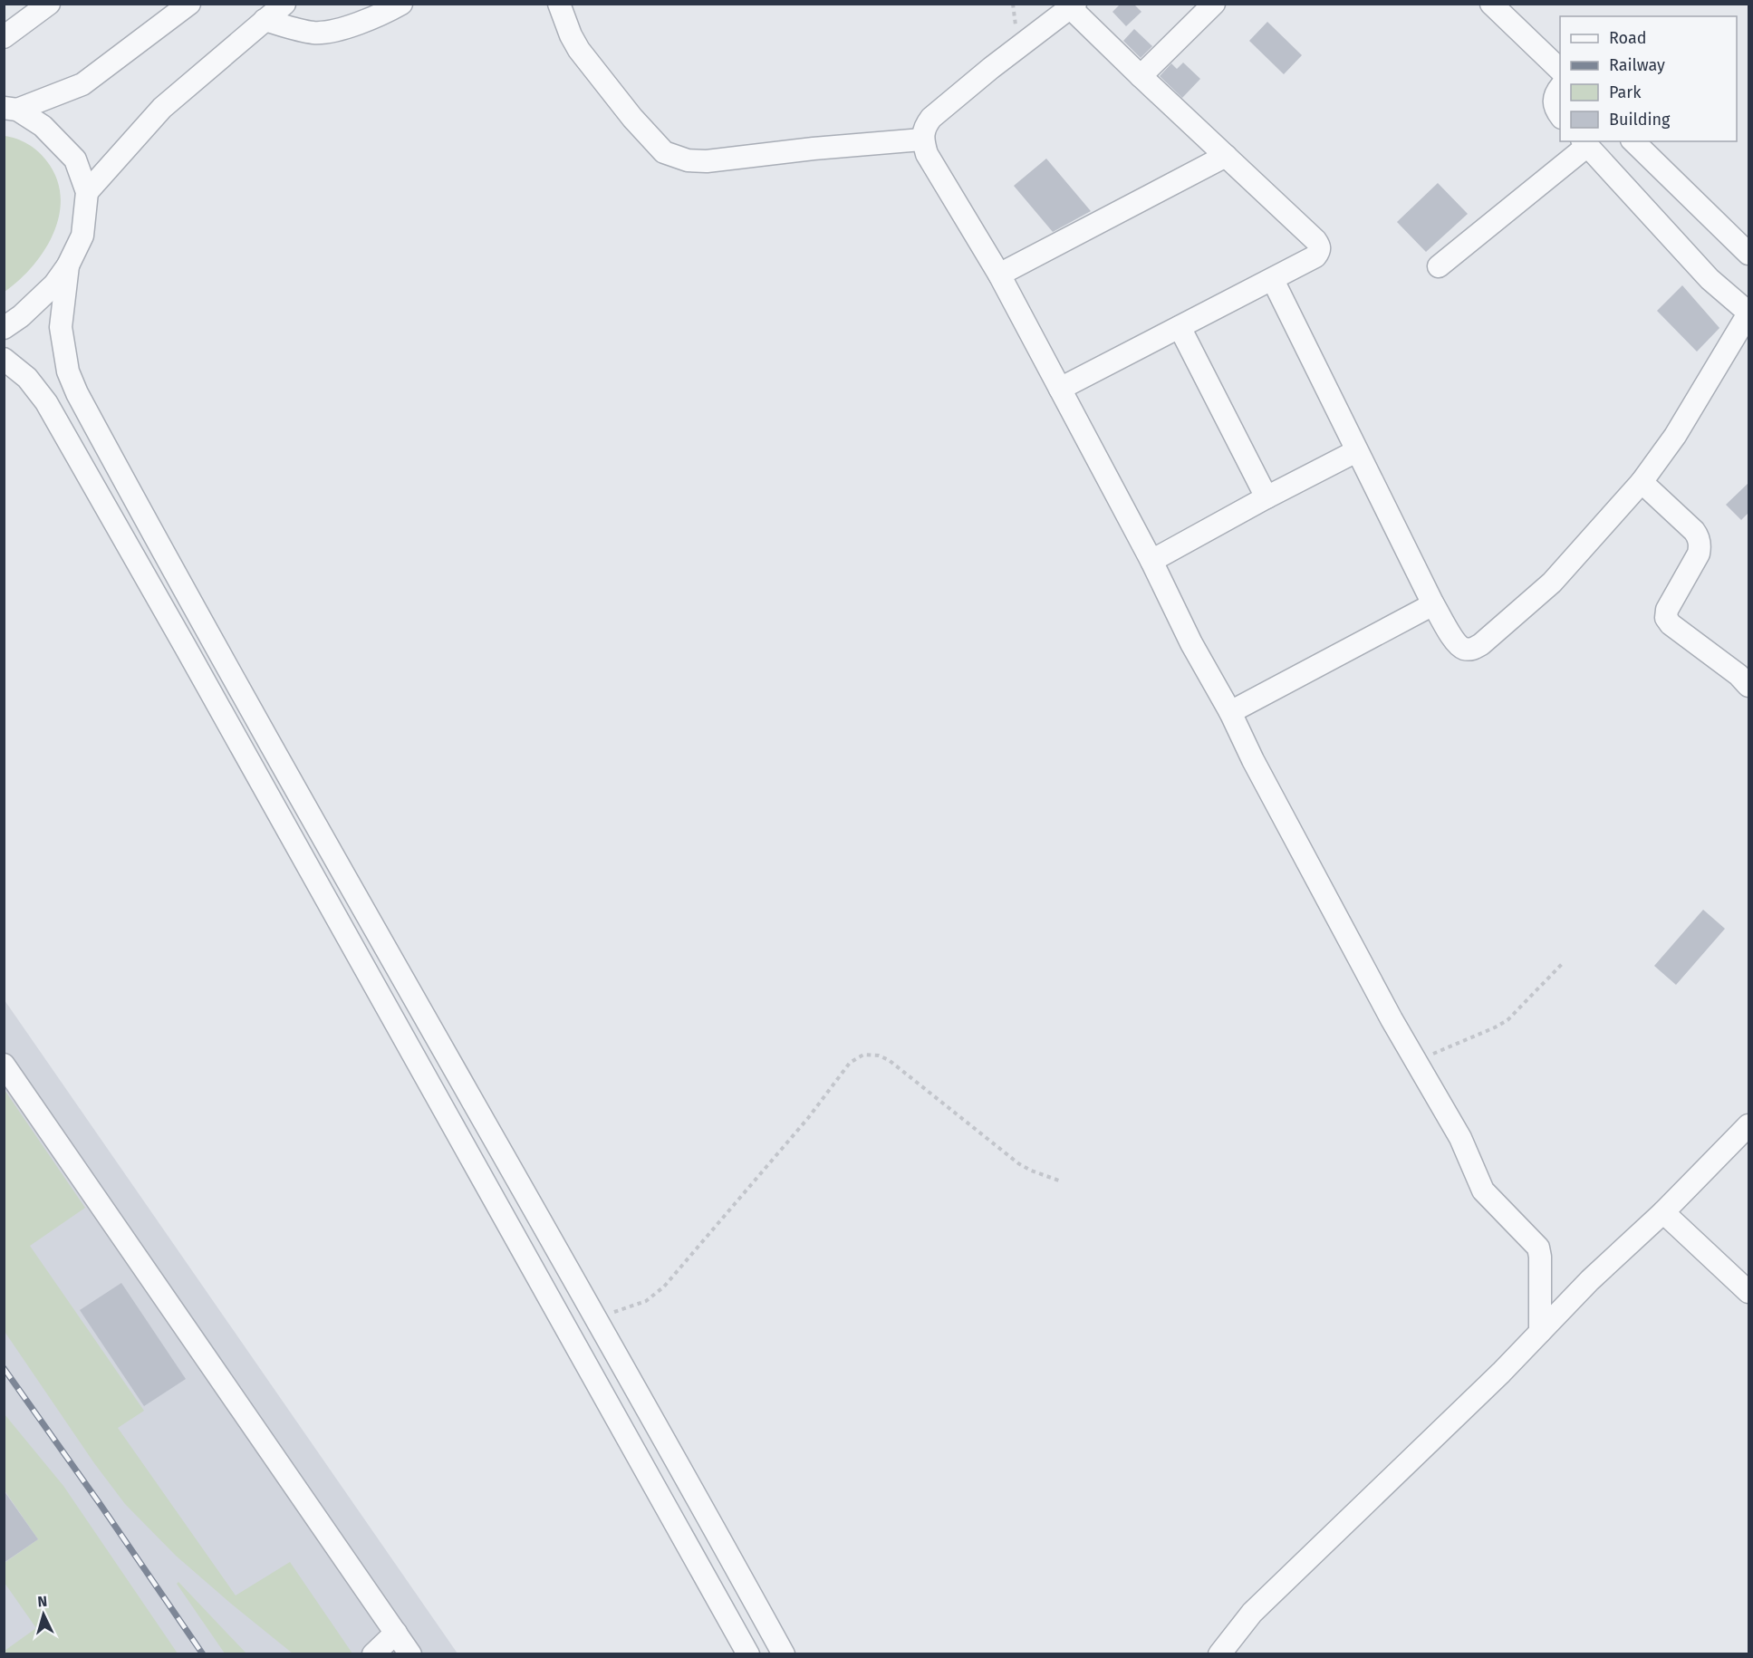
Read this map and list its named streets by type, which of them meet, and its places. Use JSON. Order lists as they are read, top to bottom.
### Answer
{
  "legend": [
    "Road",
    "Railway",
    "Park",
    "Building"
  ],
  "north": "top"
}
